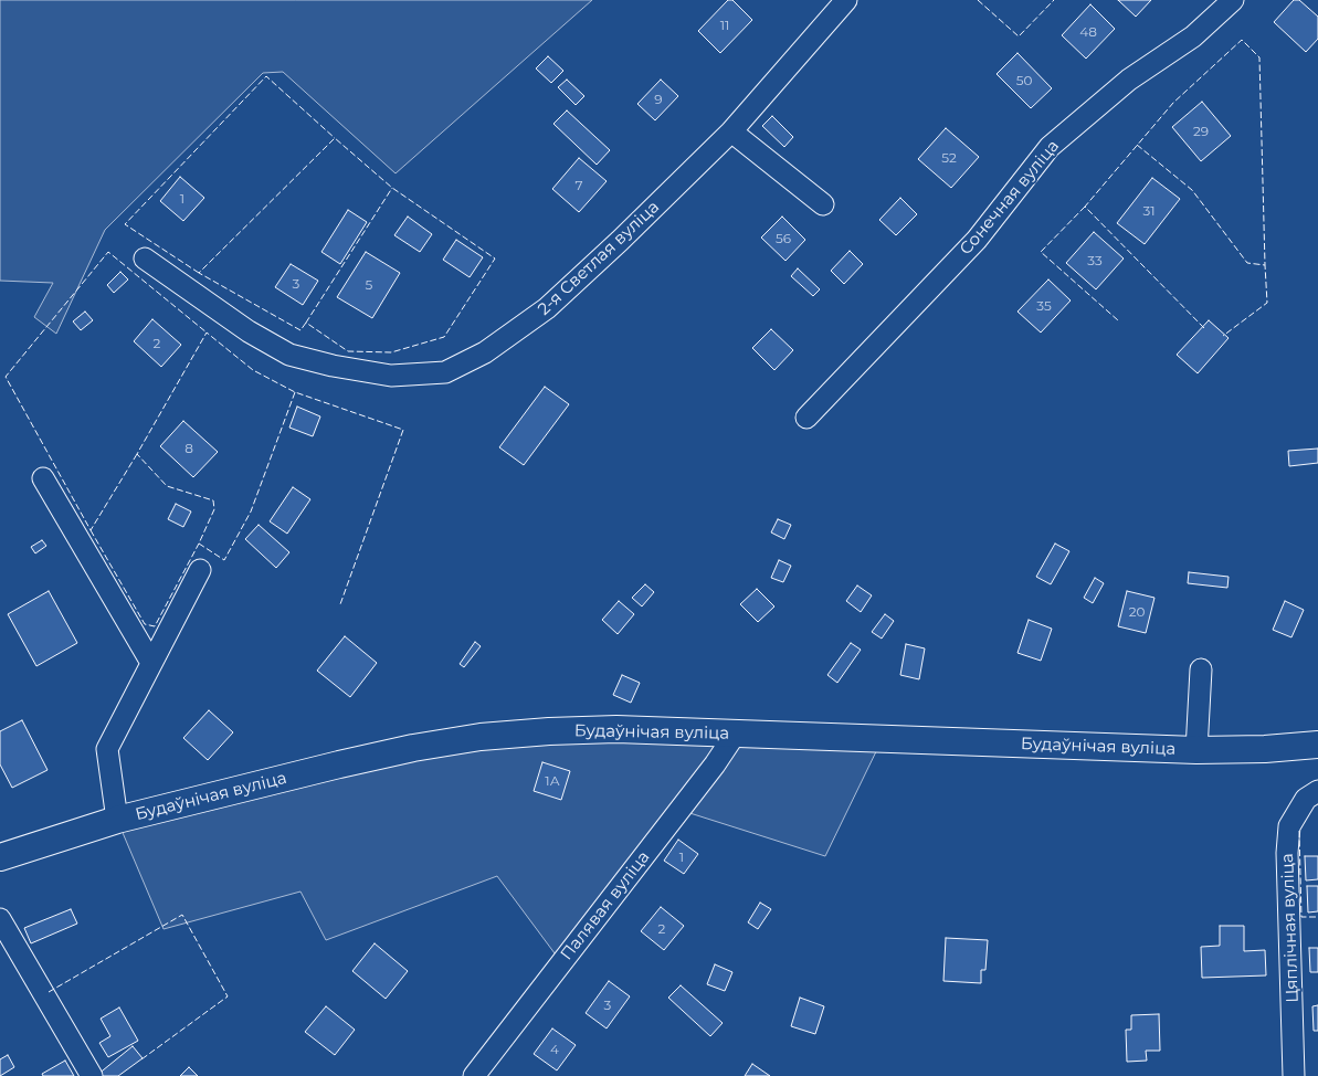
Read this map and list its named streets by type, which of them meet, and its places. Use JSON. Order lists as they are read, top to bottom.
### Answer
{
  "streets": {
    "main road": ["Будаўнічая вуліца"],
    "street": [
      "Сонечная вуліца",
      "2-я Светлая вуліца",
      "Палявая вуліца",
      "Цяплічная вуліца"
    ]
  },
  "crossings": [
    ["Будаўнічая вуліца", "Палявая вуліца"]
  ],
  "house_numbers": [
    "11",
    "48",
    "50",
    "9",
    "29",
    "52",
    "7",
    "1",
    "31",
    "56",
    "33",
    "3",
    "5",
    "35",
    "2",
    "8",
    "20",
    "1А",
    "1",
    "2",
    "3",
    "4"
  ]
}
